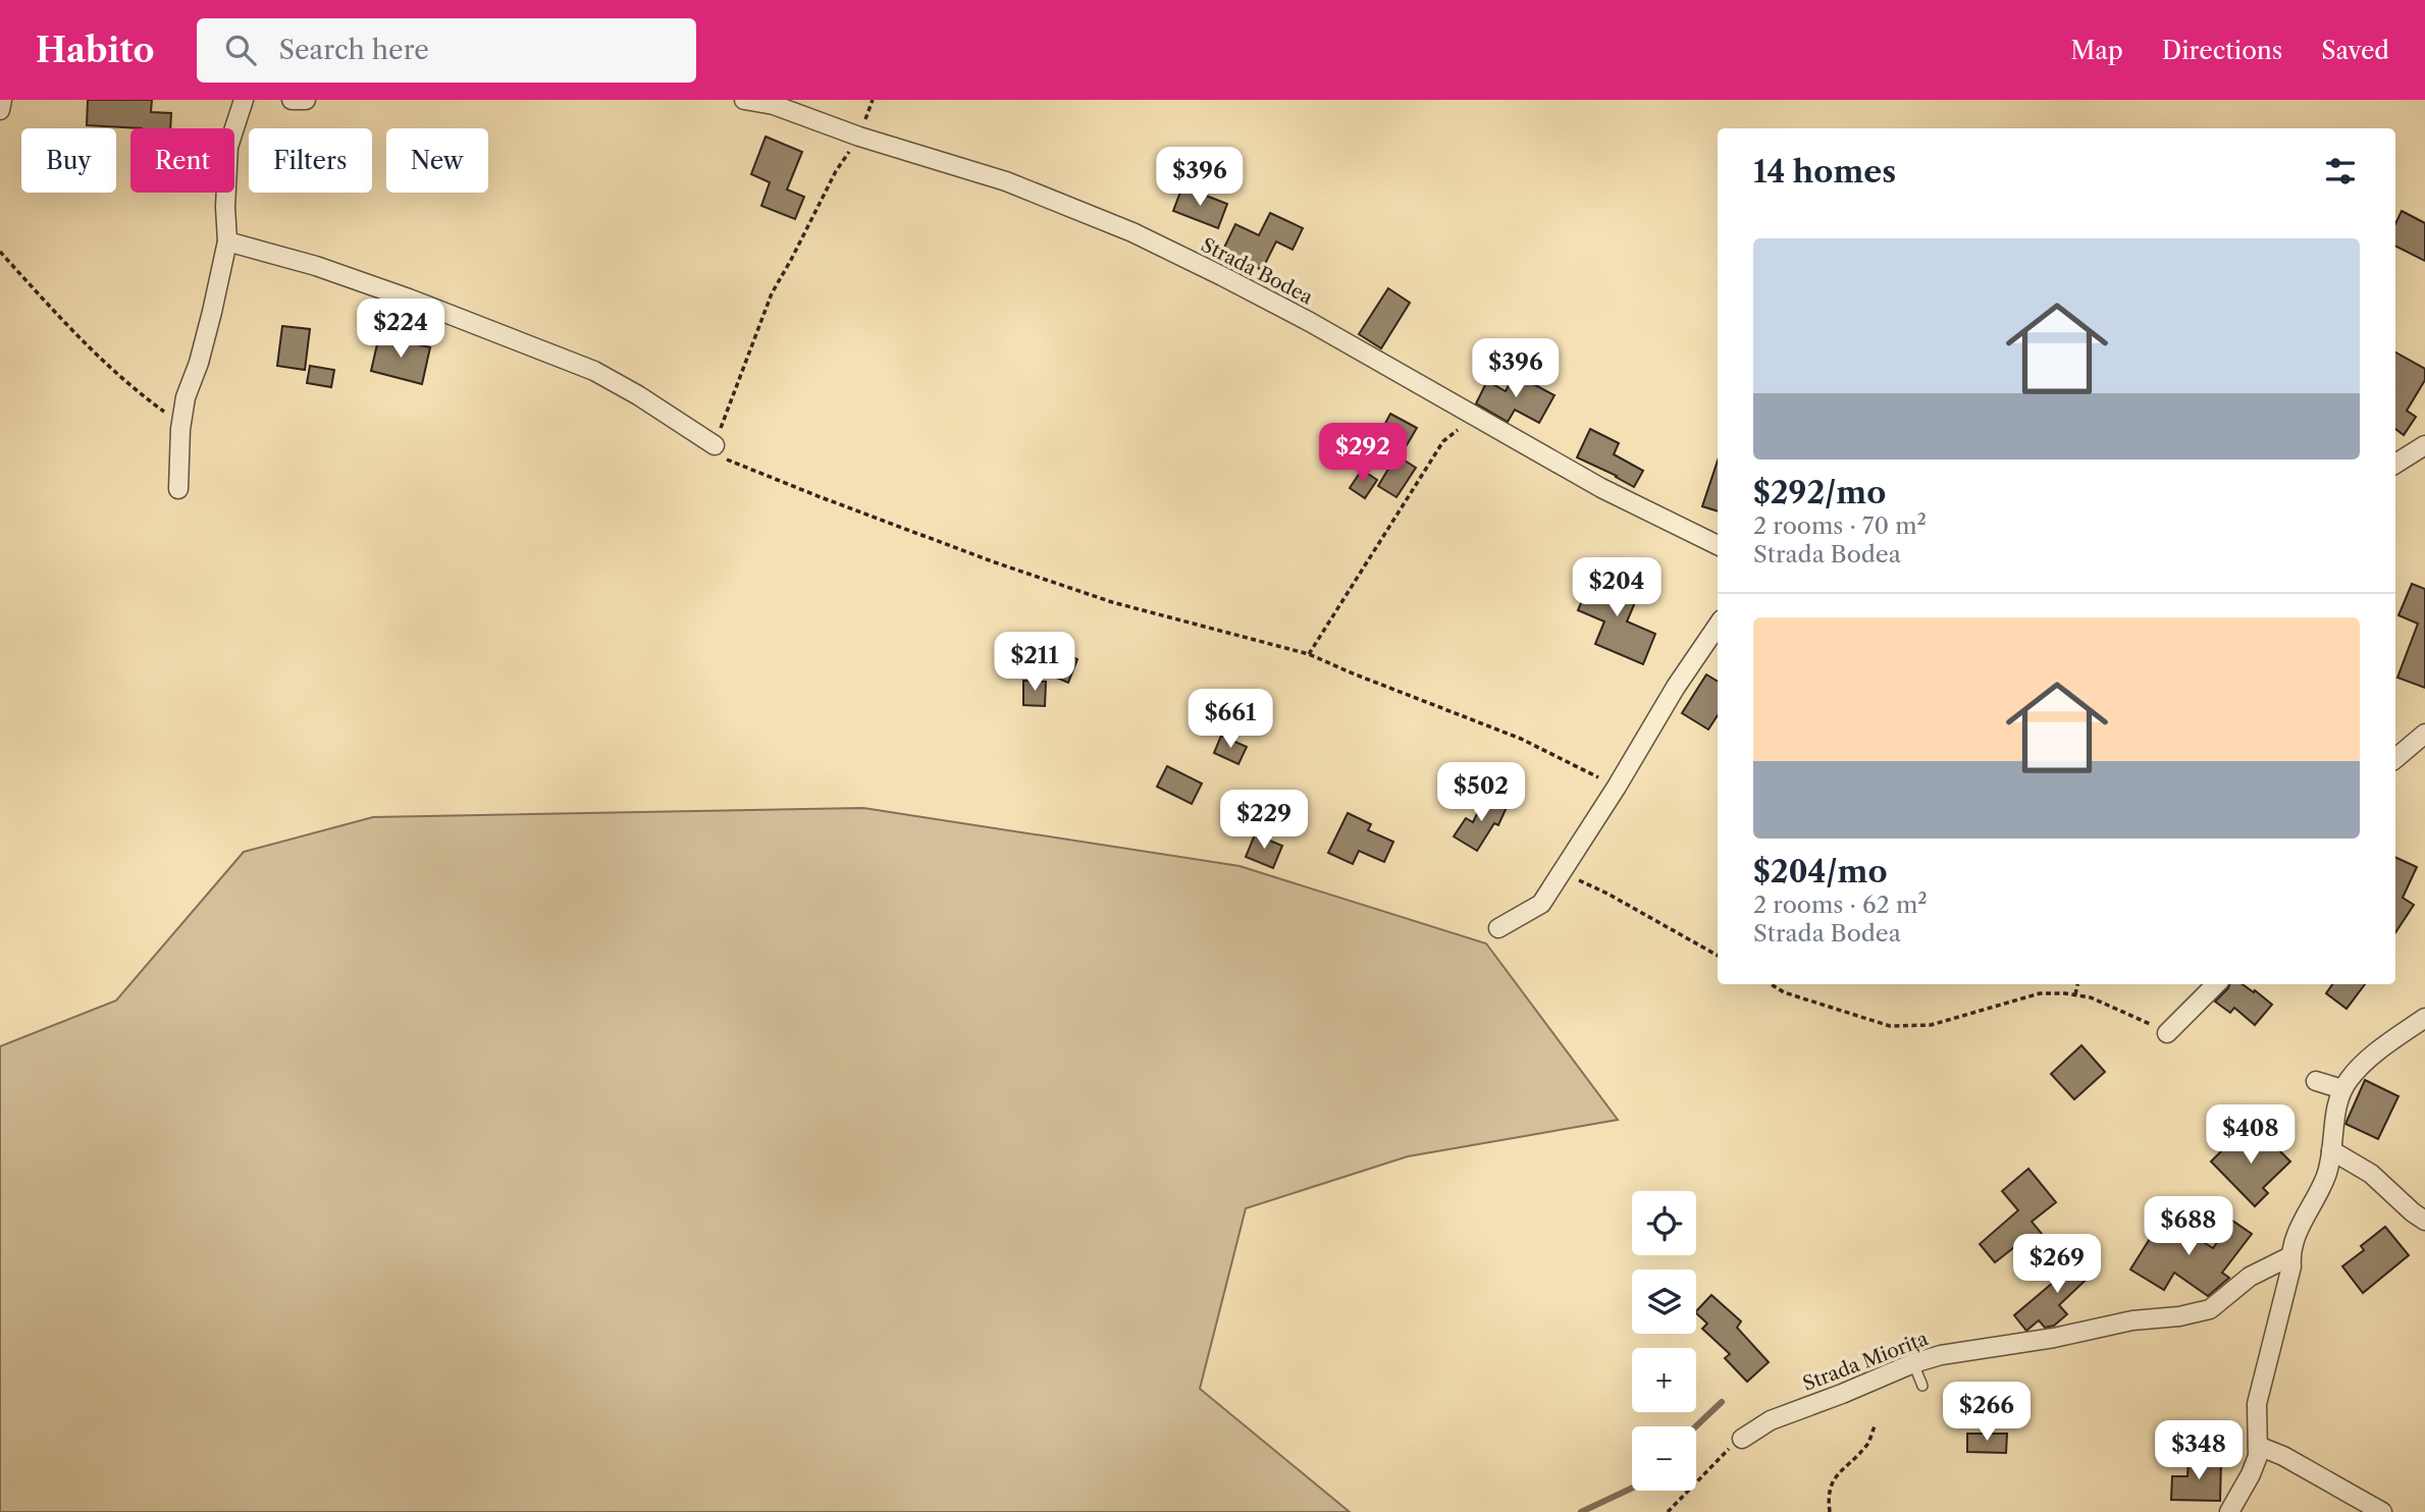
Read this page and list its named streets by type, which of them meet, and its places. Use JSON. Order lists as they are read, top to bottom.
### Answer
{
  "streets": {
    "street": ["Strada Bodea", "Strada Miorița"]
  },
  "page": {
    "header": "Habito",
    "search": "Search here",
    "nav": ["Map", "Directions", "Saved"],
    "chip": [
      "Buy",
      "Rent",
      "Filters",
      "New"
    ],
    "heading": "14 homes",
    "price": [
      "$396",
      "$224",
      "$396",
      "$292",
      "$204",
      "$211",
      "$661",
      "$502",
      "$229",
      "$408",
      "$688",
      "$269",
      "$266",
      "$348"
    ],
    "list": [
      {
        "name": "$292/mo",
        "note": "2 rooms · 70 m² · Strada Bodea"
      },
      {
        "name": "$204/mo",
        "note": "2 rooms · 62 m² · Strada Bodea"
      }
    ],
    "map_buttons": ["+", "−"]
  }
}
